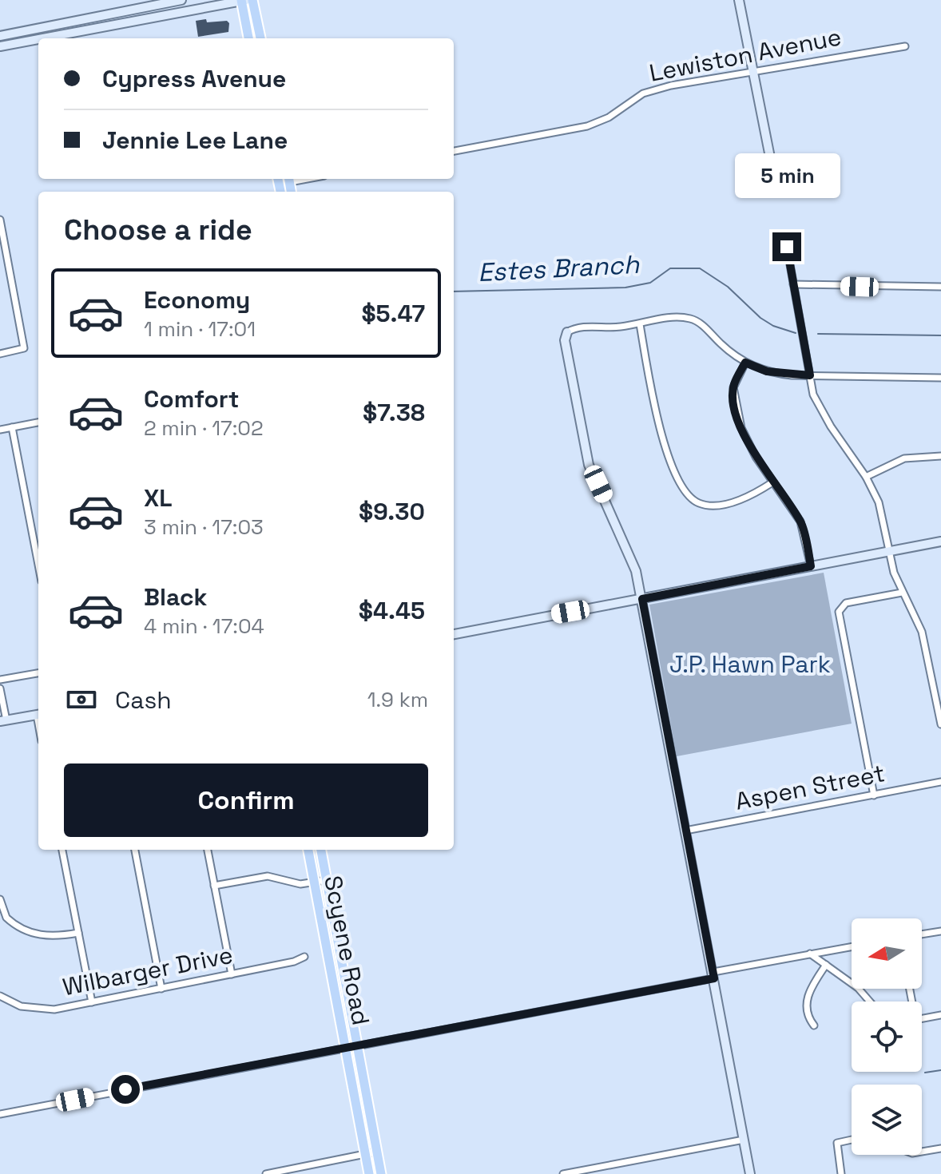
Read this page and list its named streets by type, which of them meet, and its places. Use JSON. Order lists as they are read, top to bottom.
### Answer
{
  "streets": {
    "main road": ["Scyene Road"],
    "street": ["Lewiston Avenue", "Aspen Street", "Wilbarger Drive"]
  },
  "water": ["Estes Branch"],
  "parks": ["J.P. Hawn Park"],
  "north": "left",
  "page": {
    "banner": ["Cypress Avenue", "Jennie Lee Lane"],
    "bubble": "5 min",
    "heading": "Choose a ride",
    "list": [
      {
        "name": "Economy",
        "note": "1 min · 17:01",
        "value": "$5.47"
      },
      {
        "name": "Comfort",
        "note": "2 min · 17:02",
        "value": "$7.38"
      },
      {
        "name": "XL",
        "note": "3 min · 17:03",
        "value": "$9.30"
      },
      {
        "name": "Black",
        "note": "4 min · 17:04",
        "value": "$4.45"
      }
    ],
    "pay": ["Cash", "1.9 km"],
    "buttons": "Confirm"
  }
}
